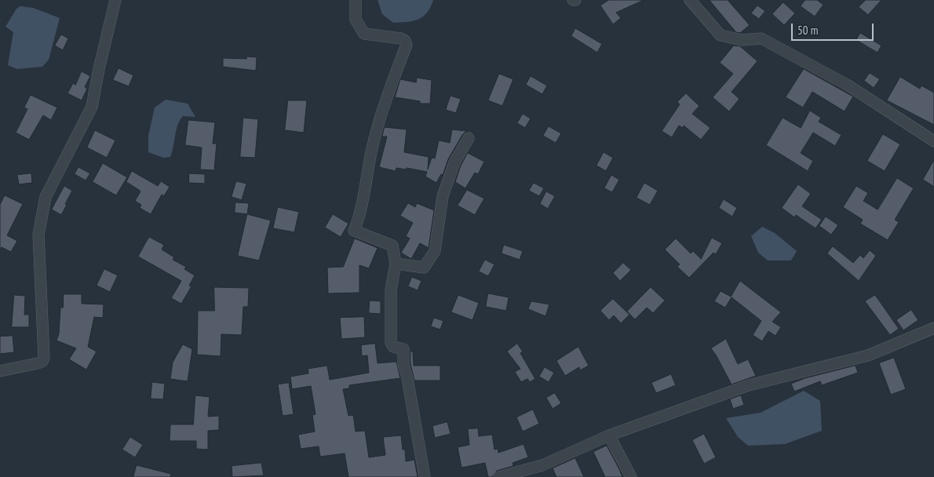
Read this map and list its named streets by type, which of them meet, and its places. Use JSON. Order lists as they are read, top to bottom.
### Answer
{
  "scale_bar": "50 m"
}
